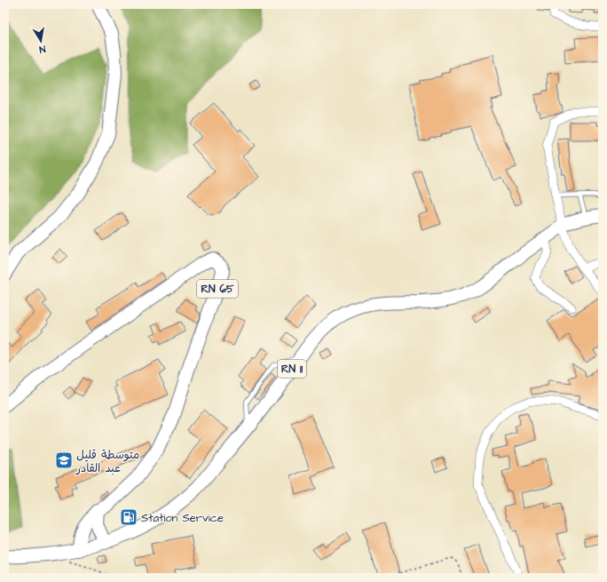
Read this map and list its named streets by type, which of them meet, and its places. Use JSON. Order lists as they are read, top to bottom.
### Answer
{
  "streets": {
    "main road": ["RN 65", "RN 11"]
  },
  "places": {
    "school or university": ["متوسطة قليل عبد القادر"],
    "fuel station": ["Station Service"]
  },
  "north": "bottom"
}
